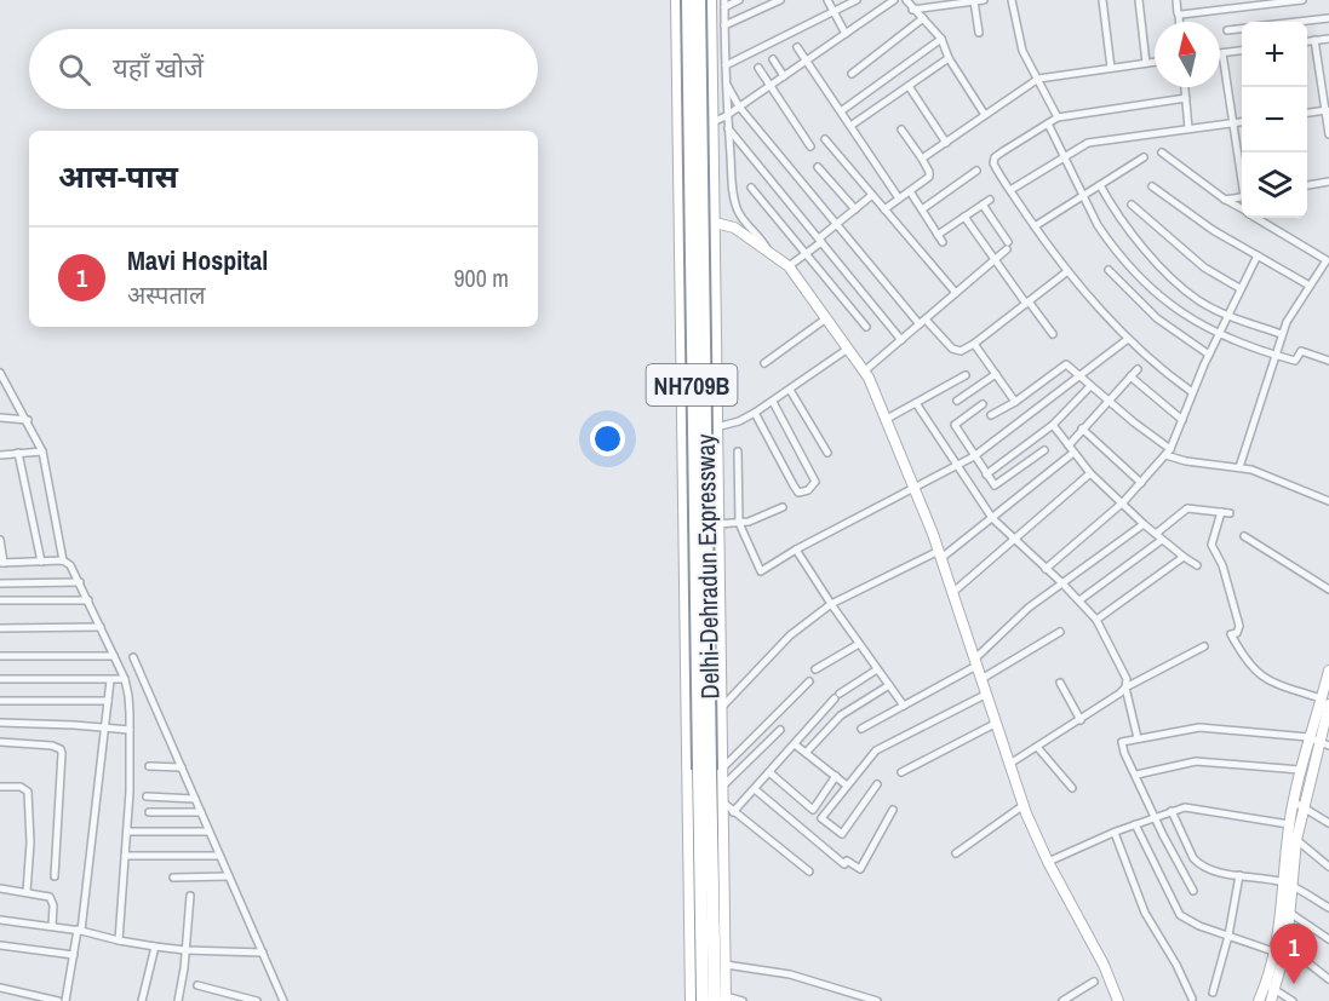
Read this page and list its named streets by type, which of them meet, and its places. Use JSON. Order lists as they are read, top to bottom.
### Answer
{
  "streets": {
    "highway": ["NH709B", "Delhi-Dehradun Expressway"]
  },
  "north": "top",
  "page": {
    "map_buttons": ["+", "−"],
    "search": "यहाँ खोजें",
    "heading": "आस-पास",
    "list": [
      {
        "mark": "1",
        "name": "Mavi Hospital",
        "note": "अस्पताल",
        "value": "900 m"
      }
    ],
    "pins": "1"
  }
}
